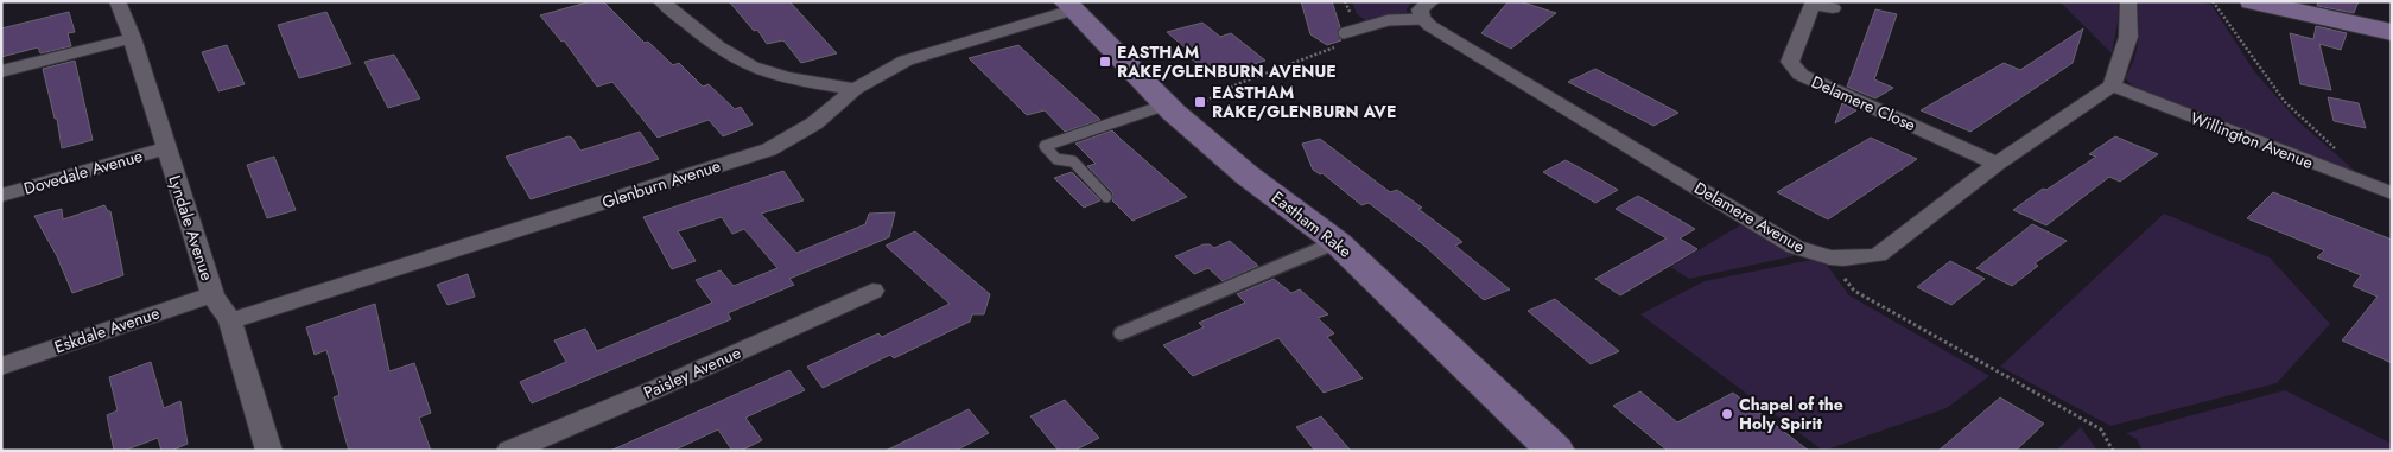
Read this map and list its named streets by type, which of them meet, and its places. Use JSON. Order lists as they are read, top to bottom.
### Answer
{
  "streets": {
    "street": [
      "Delamere Close",
      "Willington Avenue",
      "Dovedale Avenue",
      "Glenburn Avenue",
      "Delamere Avenue",
      "Eastham Rake",
      "Lyndale Avenue",
      "Eskdale Avenue",
      "Paisley Avenue"
    ]
  },
  "crossings": [
    ["Delamere Close", "Delamere Avenue"],
    ["Willington Avenue", "Delamere Avenue"],
    ["Dovedale Avenue", "Lyndale Avenue"],
    ["Glenburn Avenue", "Eastham Rake"],
    ["Glenburn Avenue", "Lyndale Avenue"],
    ["Lyndale Avenue", "Eskdale Avenue"]
  ],
  "places": {
    "transit": ["EASTHAM RAKE/GLENBURN AVENUE", "EASTHAM RAKE/GLENBURN AVE"],
    "other": ["Chapel of the Holy Spirit"]
  }
}
